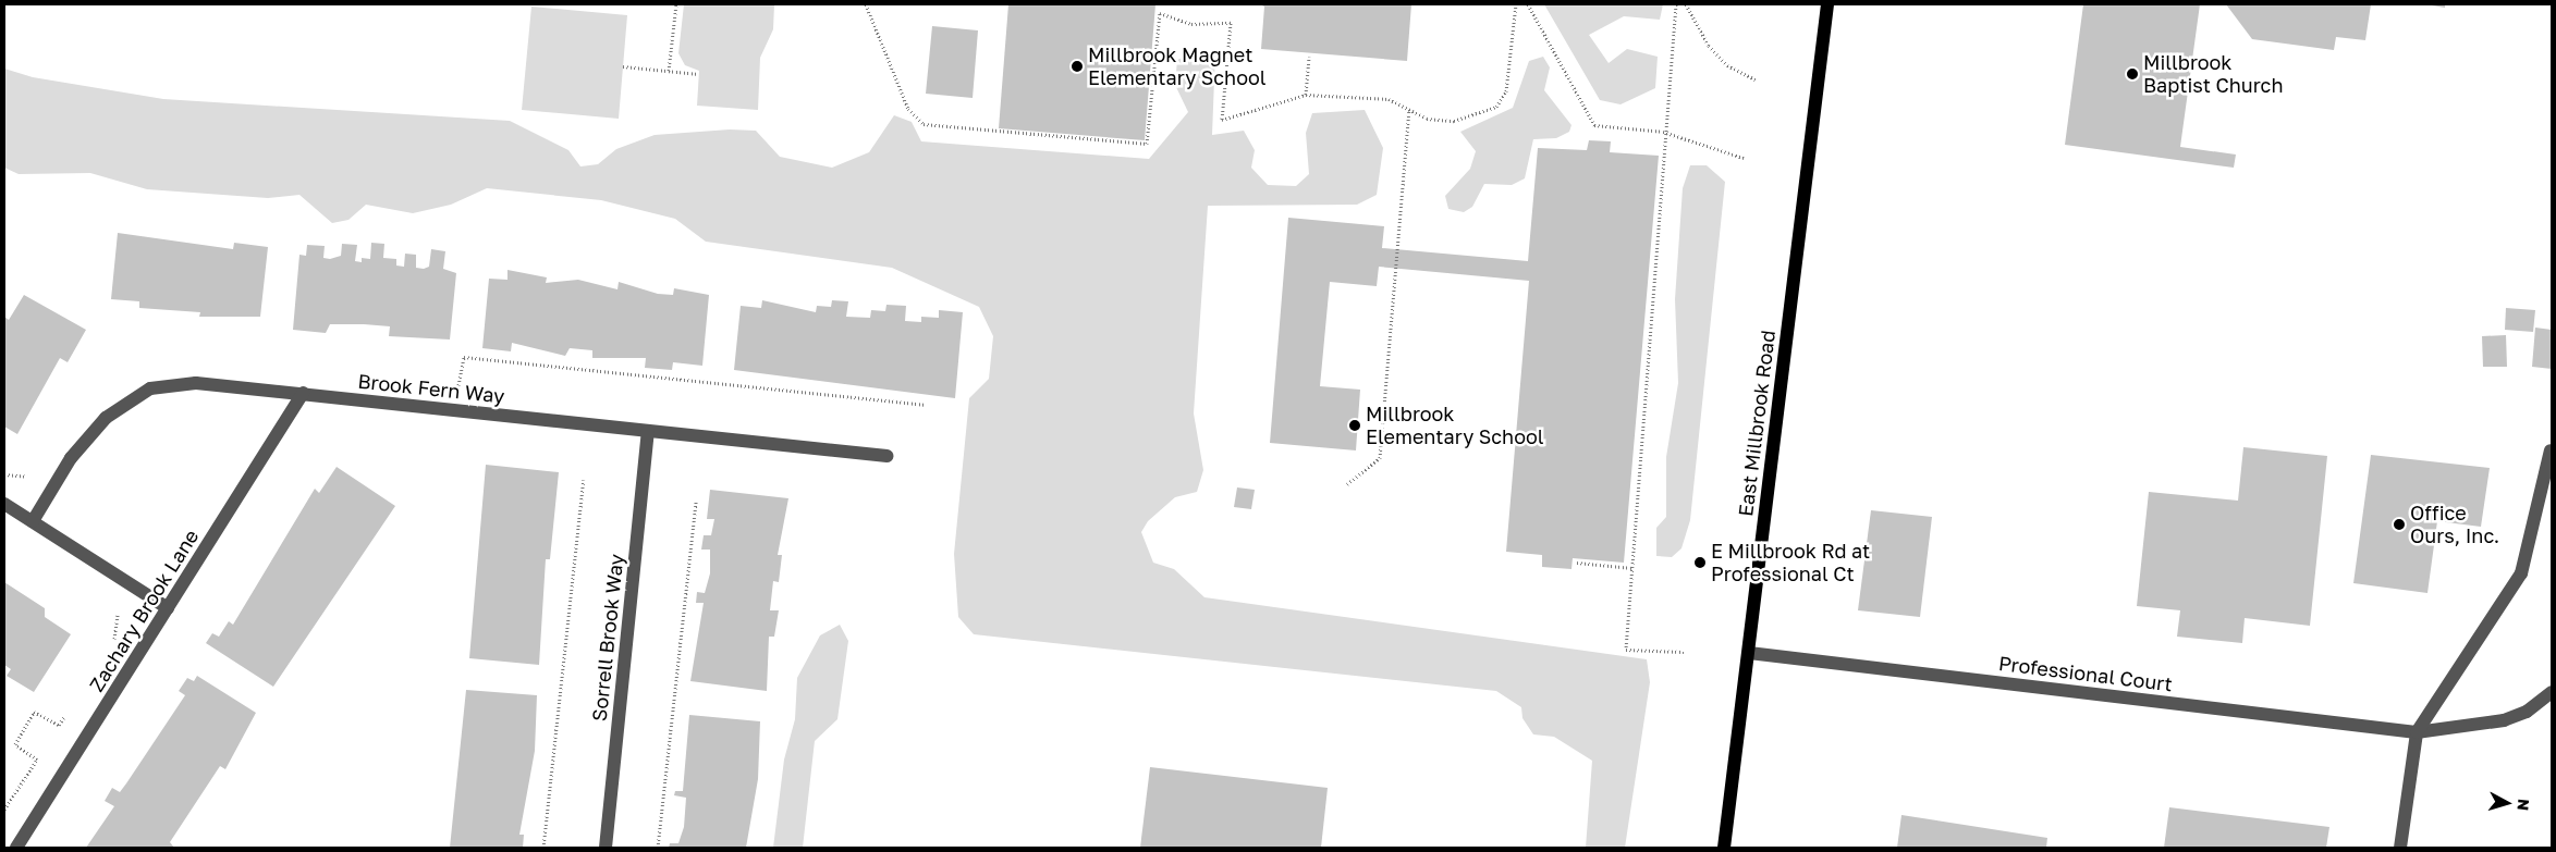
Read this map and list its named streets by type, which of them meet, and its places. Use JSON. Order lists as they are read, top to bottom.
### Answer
{
  "streets": {
    "main road": ["East Millbrook Road"],
    "street": [
      "Brook Fern Way",
      "Zachary Brook Lane",
      "Sorrell Brook Way",
      "Professional Court"
    ]
  },
  "crossings": [
    ["Brook Fern Way", "Zachary Brook Lane"],
    ["Brook Fern Way", "Sorrell Brook Way"],
    ["East Millbrook Road", "Professional Court"]
  ],
  "places": [
    "Millbrook Magnet Elementary School",
    "Millbrook Baptist Church",
    "Millbrook Elementary School",
    "Office Ours, Inc.",
    "E Millbrook Rd at Professional Ct"
  ],
  "north": "right"
}
